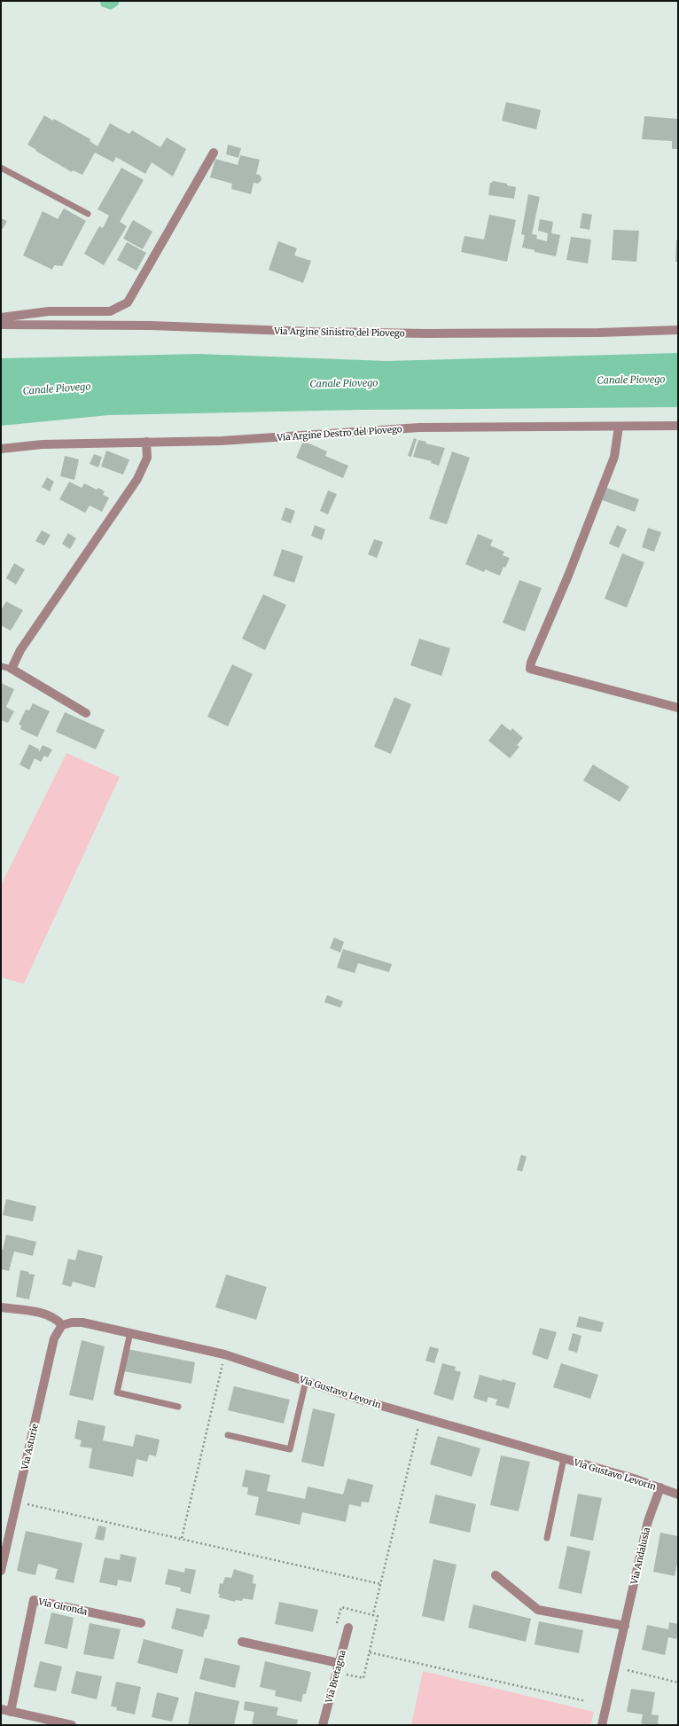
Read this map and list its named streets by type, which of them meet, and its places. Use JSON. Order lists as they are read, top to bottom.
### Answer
{
  "streets": {
    "street": [
      "Via Argine Sinistro del Piovego",
      "Via Argine Destro del Piovego",
      "Via Gustavo Levorin",
      "Via Asturie",
      "Via Andalusia",
      "Via Gironda",
      "Via Bretagna"
    ]
  },
  "crossings": [
    ["Via Gustavo Levorin", "Via Asturie"],
    ["Via Gustavo Levorin", "Via Andalusia"]
  ],
  "water": ["Canale Piovego"]
}
